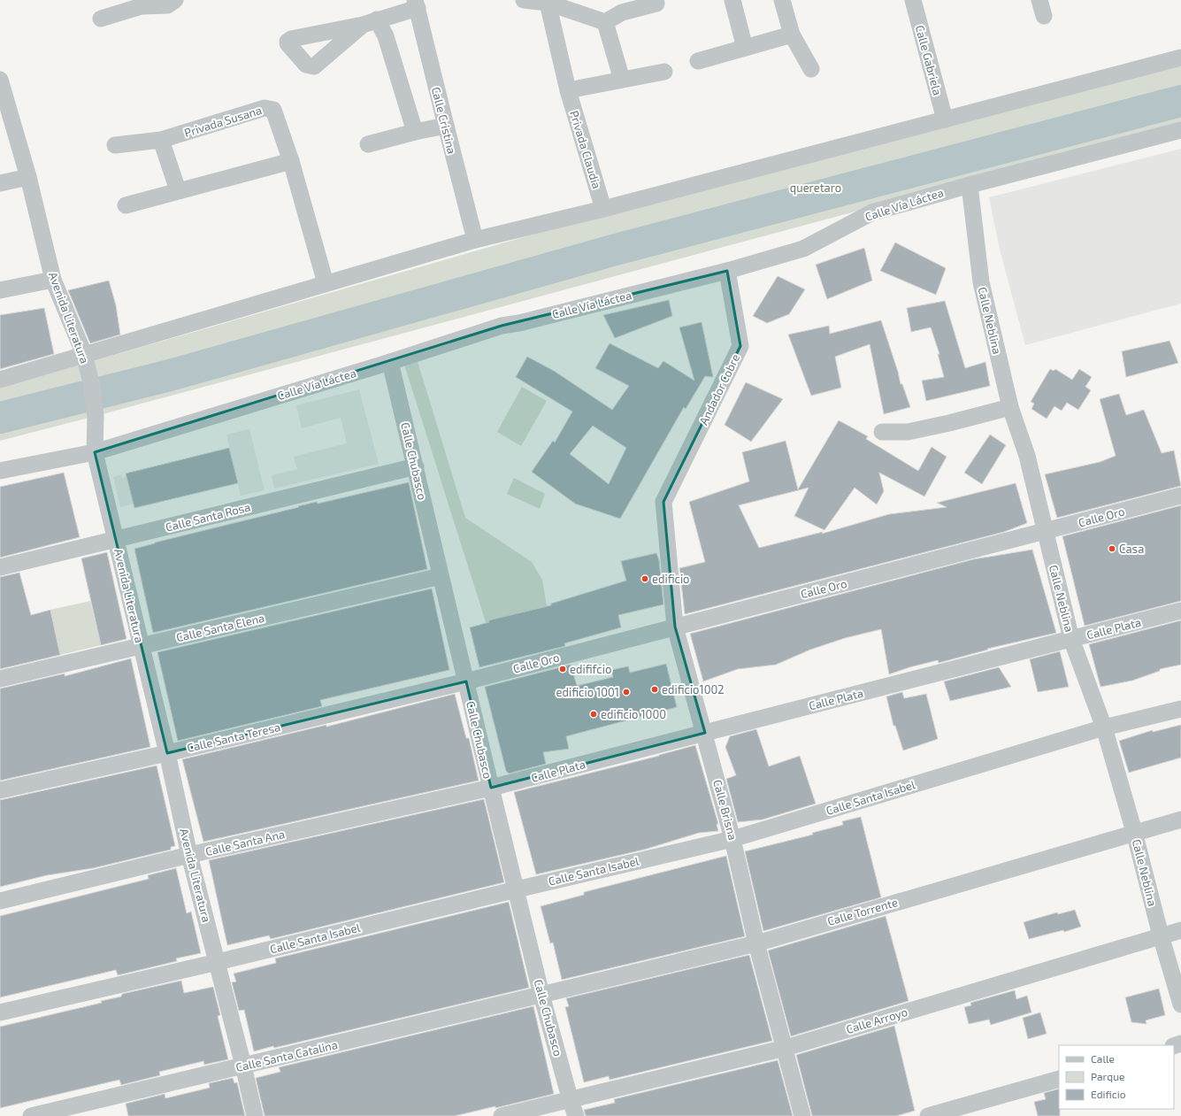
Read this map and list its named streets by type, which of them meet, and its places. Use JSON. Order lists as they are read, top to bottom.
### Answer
{
  "streets": {
    "street": [
      "Calle Gabriela",
      "Calle Cristina",
      "Privada Susana",
      "Privada Claudia",
      "Calle Vía Láctea",
      "Avenida Literatura",
      "Calle Neblina",
      "Andador Cobre",
      "Calle Chubasco",
      "Calle Santa Rosa",
      "Calle Oro",
      "Calle Santa Elena",
      "Calle Plata",
      "Calle Santa Teresa",
      "Calle Santa Isabel",
      "Calle Brisna",
      "Calle Santa Ana",
      "Calle Torrente",
      "Calle Arroyo",
      "Calle Santa Catalina"
    ]
  },
  "crossings": [
    ["Calle Vía Láctea", "Avenida Literatura"],
    ["Calle Vía Láctea", "Calle Neblina"],
    ["Calle Vía Láctea", "Andador Cobre"],
    ["Calle Vía Láctea", "Calle Chubasco"],
    ["Avenida Literatura", "Calle Santa Rosa"],
    ["Avenida Literatura", "Calle Santa Elena"],
    ["Avenida Literatura", "Calle Santa Teresa"],
    ["Avenida Literatura", "Calle Santa Isabel"],
    ["Avenida Literatura", "Calle Santa Ana"],
    ["Avenida Literatura", "Calle Santa Catalina"],
    ["Calle Neblina", "Calle Oro"],
    ["Calle Neblina", "Calle Plata"],
    ["Calle Neblina", "Calle Santa Isabel"],
    ["Calle Neblina", "Calle Torrente"],
    ["Calle Neblina", "Calle Arroyo"],
    ["Andador Cobre", "Calle Brisna"],
    ["Calle Chubasco", "Calle Santa Rosa"],
    ["Calle Chubasco", "Calle Oro"],
    ["Calle Chubasco", "Calle Santa Elena"],
    ["Calle Chubasco", "Calle Plata"],
    ["Calle Chubasco", "Calle Santa Teresa"],
    ["Calle Chubasco", "Calle Santa Isabel"],
    ["Calle Chubasco", "Calle Santa Ana"],
    ["Calle Chubasco", "Calle Torrente"],
    ["Calle Chubasco", "Calle Arroyo"],
    ["Calle Chubasco", "Calle Santa Catalina"],
    ["Calle Oro", "Calle Santa Teresa"],
    ["Calle Oro", "Calle Brisna"],
    ["Calle Plata", "Calle Brisna"],
    ["Calle Plata", "Calle Santa Ana"],
    ["Calle Santa Isabel", "Calle Brisna"],
    ["Calle Brisna", "Calle Torrente"],
    ["Calle Brisna", "Calle Arroyo"],
    ["Calle Torrente", "Calle Santa Catalina"]
  ],
  "parks": ["queretaro"],
  "places": [
    "Casa",
    "edificio",
    "edififcio",
    "edificio1002",
    "edificio 1001",
    "edificio 1000"
  ],
  "legend": ["Calle", "Parque", "Edificio"]
}
